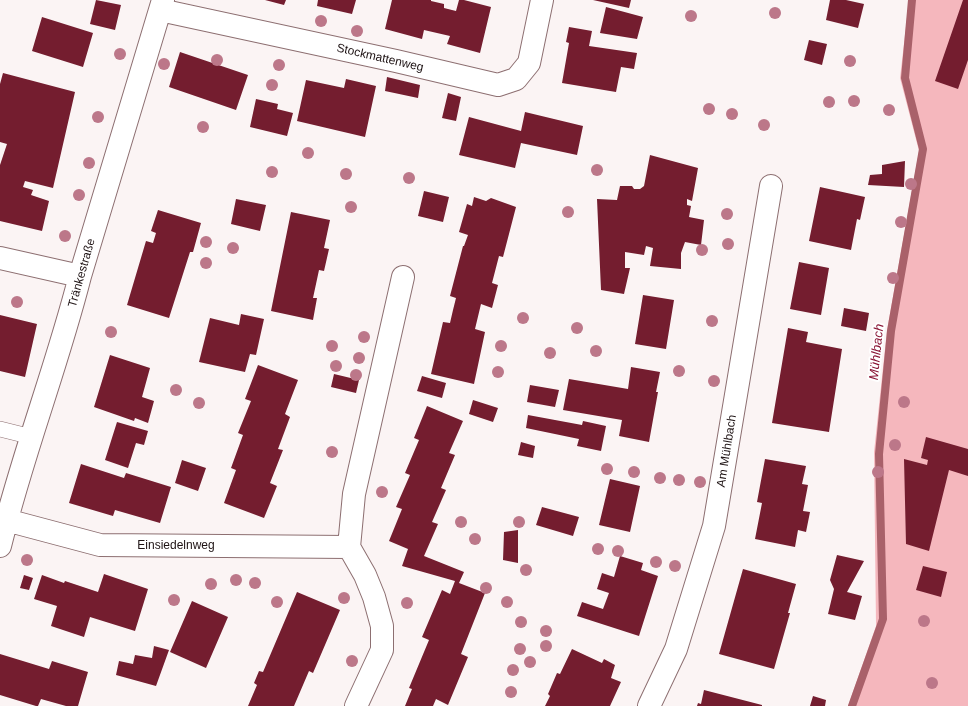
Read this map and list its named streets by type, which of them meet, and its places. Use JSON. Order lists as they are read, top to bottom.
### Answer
{
  "streets": {
    "street": [
      "Stockmattenweg",
      "Tränkestraße",
      "Am Mühlbach",
      "Einsiedelnweg"
    ]
  },
  "crossings": [
    ["Stockmattenweg", "Tränkestraße"],
    ["Tränkestraße", "Einsiedelnweg"]
  ],
  "water": ["Mühlbach"]
}
